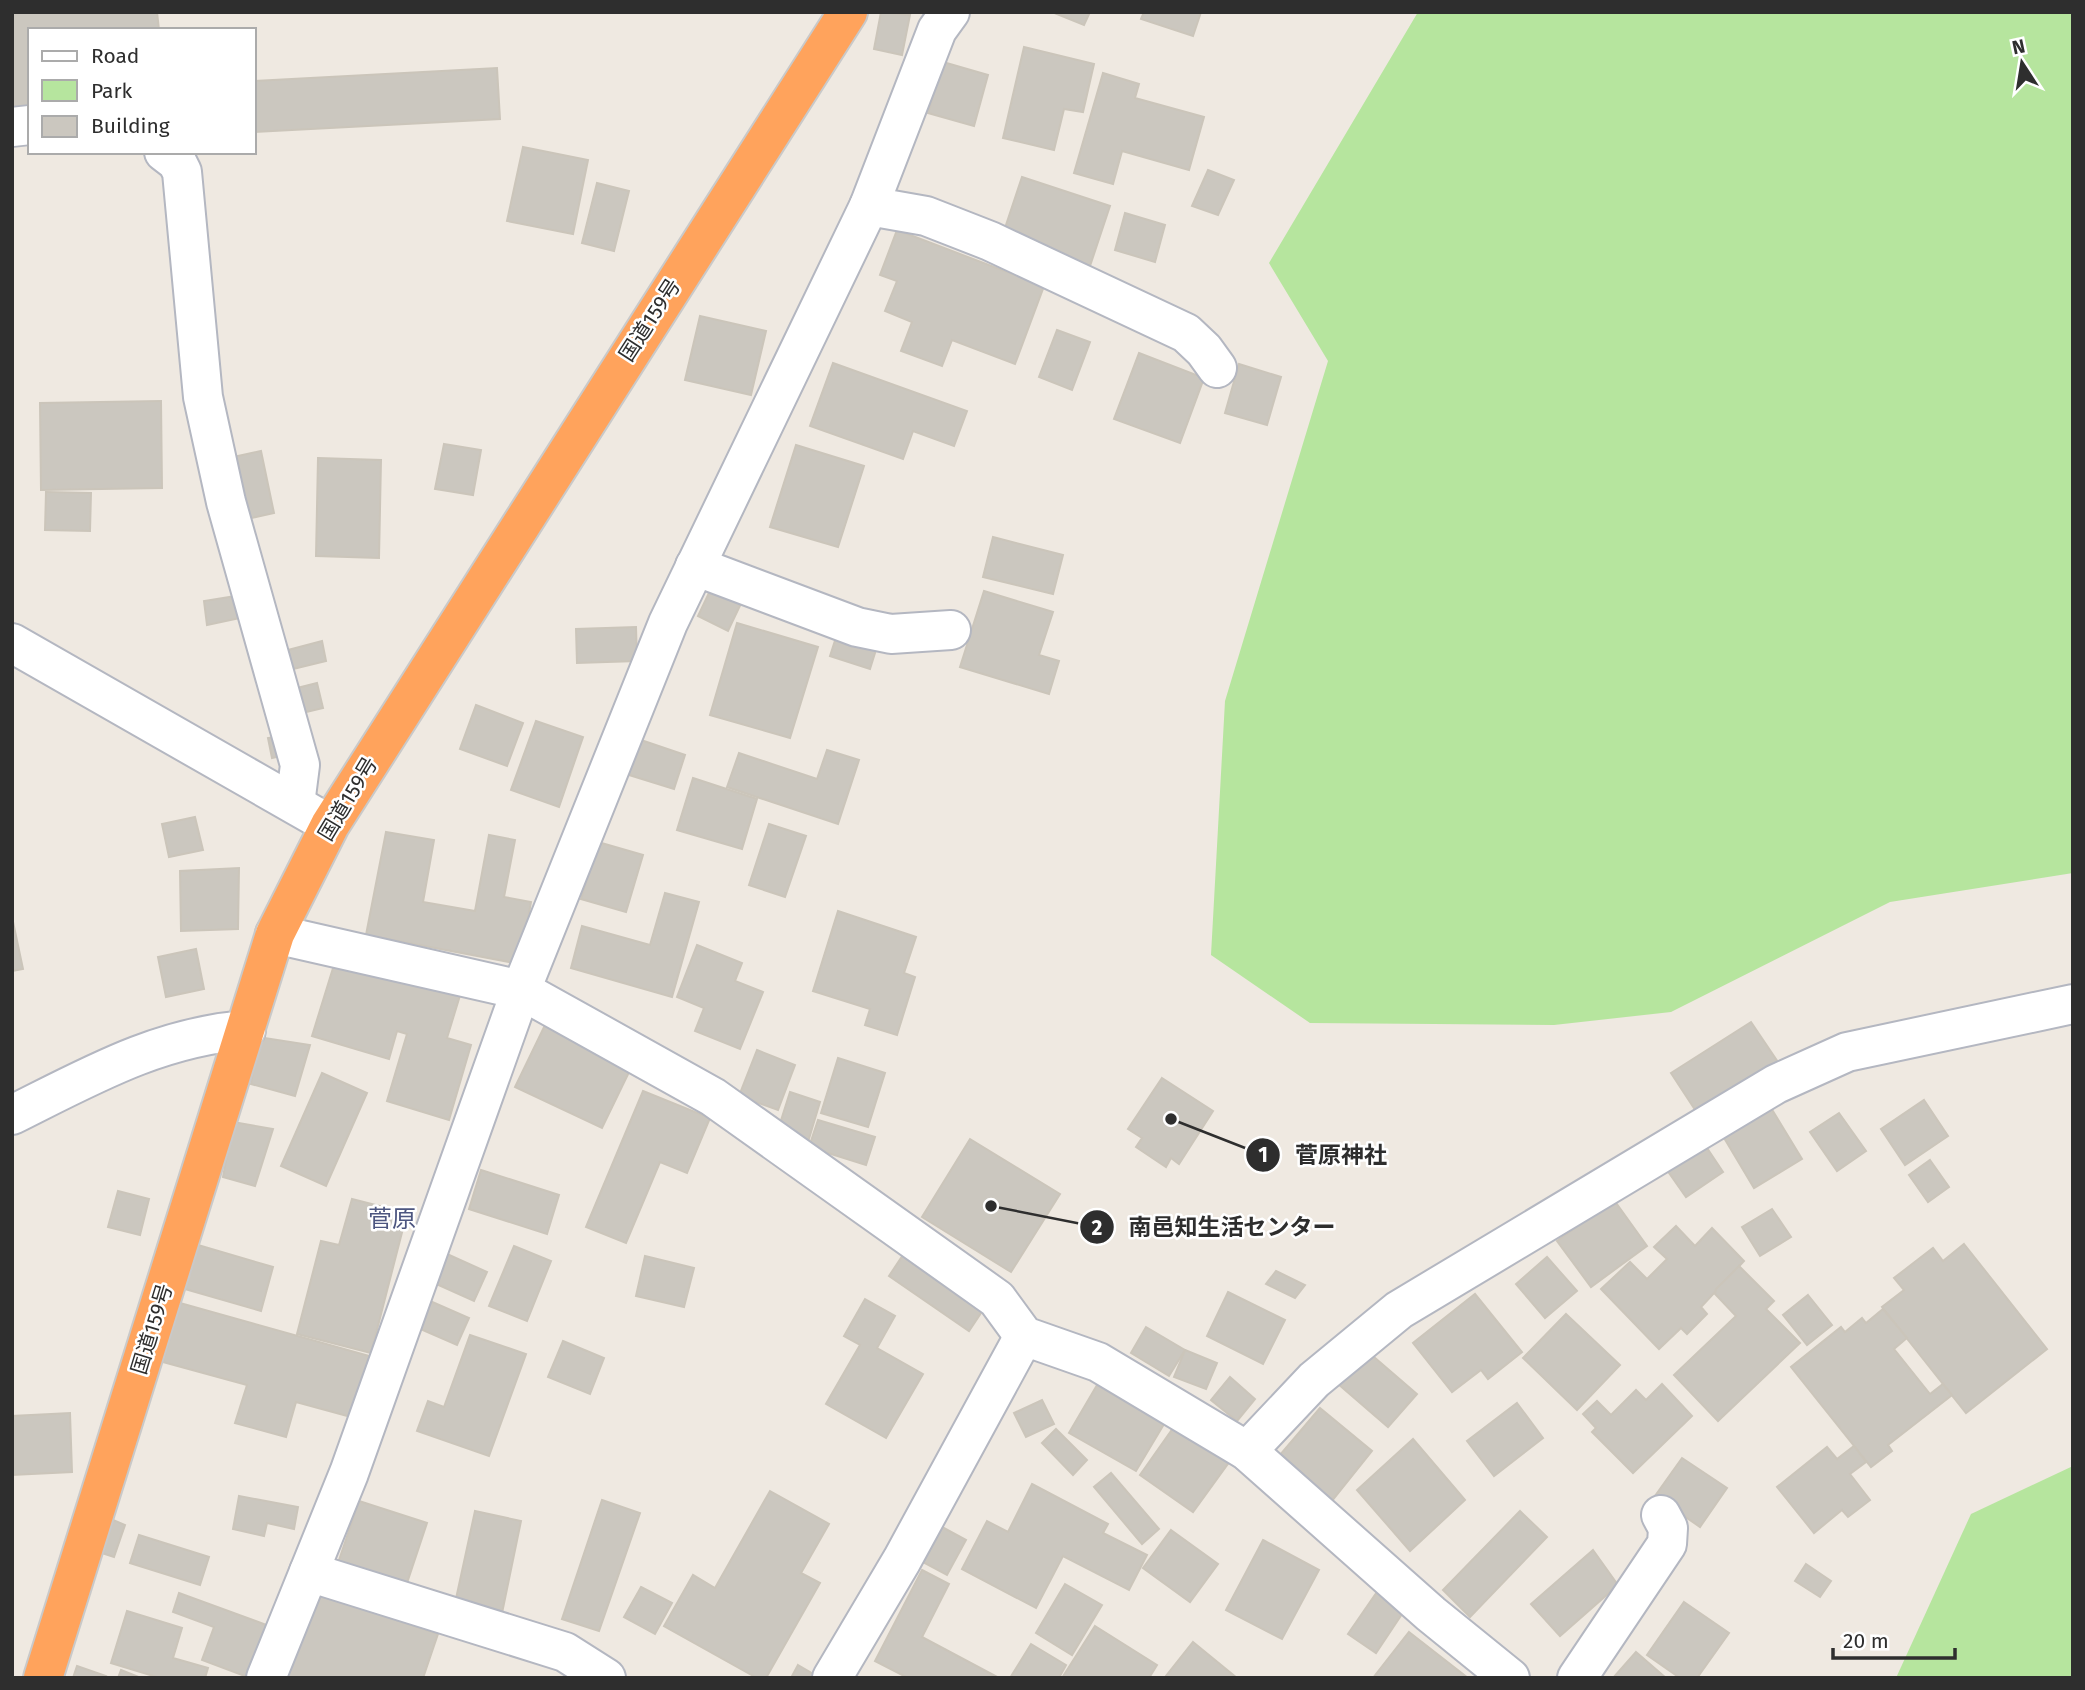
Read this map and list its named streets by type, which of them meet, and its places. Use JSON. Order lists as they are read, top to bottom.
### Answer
{
  "streets": {
    "highway": ["国道159号"]
  },
  "districts": ["菅原"],
  "places": ["菅原神社", "南邑知生活センター"],
  "legend": ["Road", "Park", "Building"],
  "scale_bar": "20 m",
  "north": "top"
}
